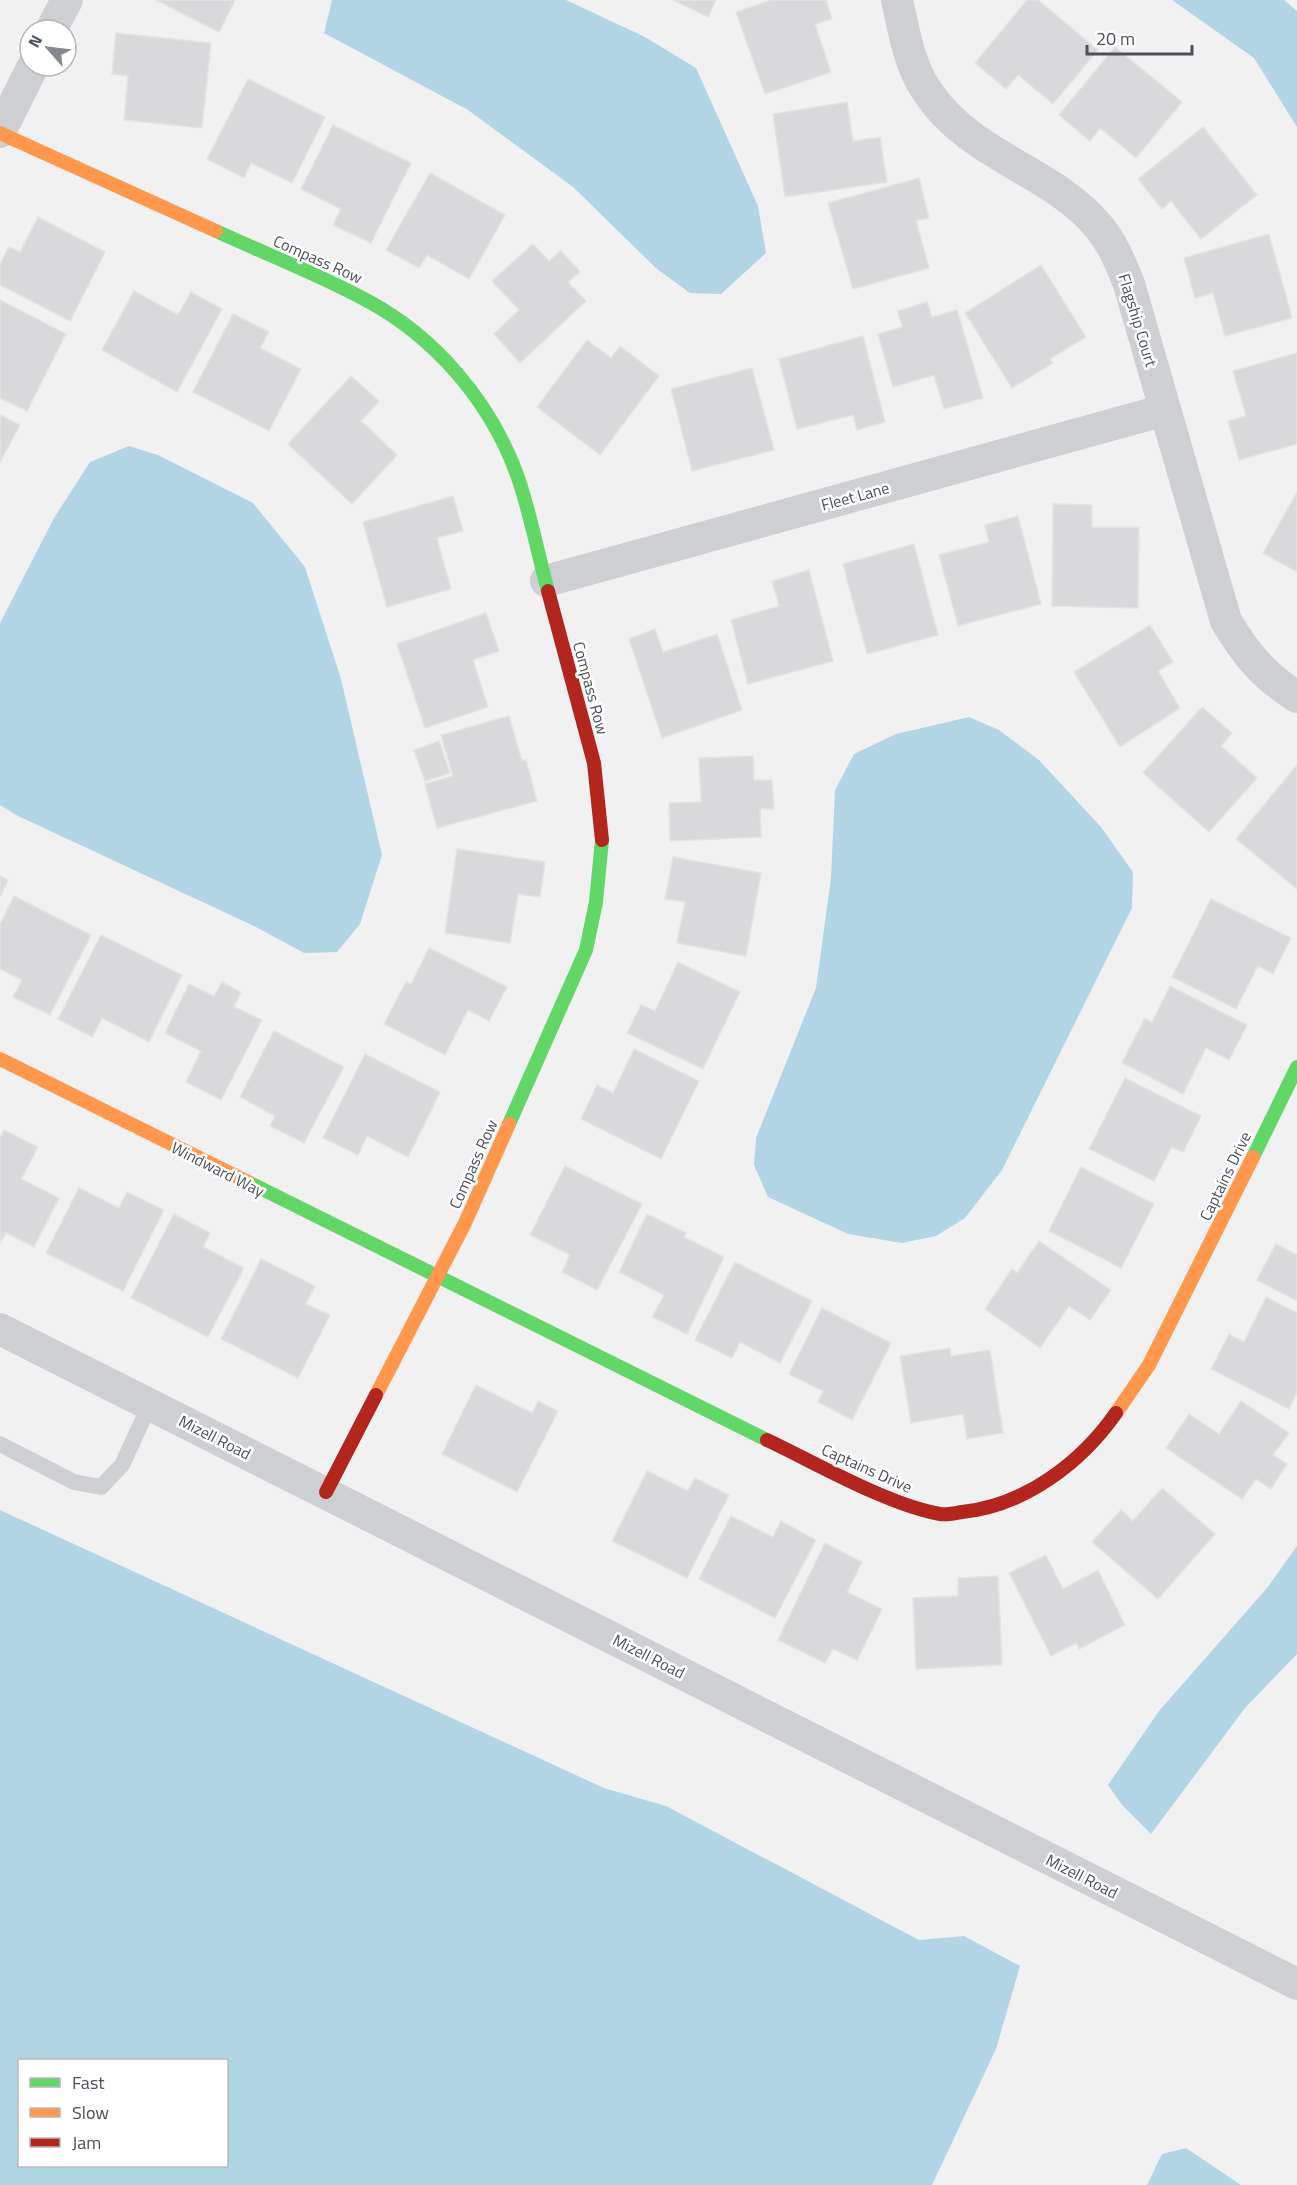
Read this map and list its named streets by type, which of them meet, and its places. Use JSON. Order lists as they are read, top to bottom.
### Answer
{
  "streets": {
    "street": [
      "Compass Row",
      "Flagship Court",
      "Fleet Lane",
      "Windward Way",
      "Captains Drive",
      "Mizell Road"
    ]
  },
  "crossings": [
    ["Compass Row", "Fleet Lane"],
    ["Compass Row", "Windward Way"],
    ["Compass Row", "Captains Drive"],
    ["Compass Row", "Mizell Road"],
    ["Flagship Court", "Fleet Lane"],
    ["Windward Way", "Captains Drive"]
  ],
  "legend": ["Fast", "Slow", "Jam"],
  "scale_bar": "20 m",
  "north": "top left"
}
